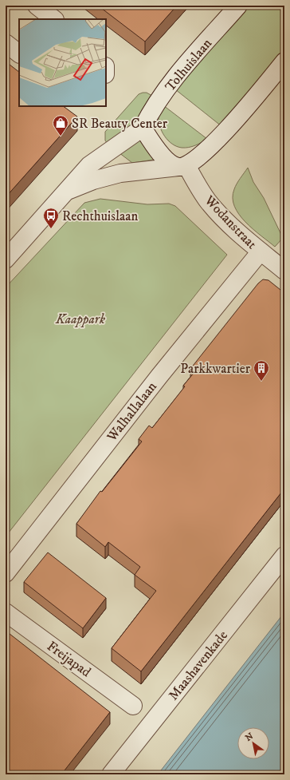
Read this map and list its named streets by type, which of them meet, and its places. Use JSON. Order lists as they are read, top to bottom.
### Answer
{
  "streets": {
    "street": [
      "Tolhuislaan",
      "Wodanstraat",
      "Walhallalaan",
      "Freijapad",
      "Maashavenkade"
    ]
  },
  "crossings": [
    ["Tolhuislaan", "Wodanstraat"],
    ["Wodanstraat", "Walhallalaan"]
  ],
  "parks": ["Kaappark"],
  "places": {
    "shop": ["SR Beauty Center"],
    "bus stop": ["Rechthuislaan"],
    "building": ["Parkkwartier"]
  },
  "north": "top left"
}
